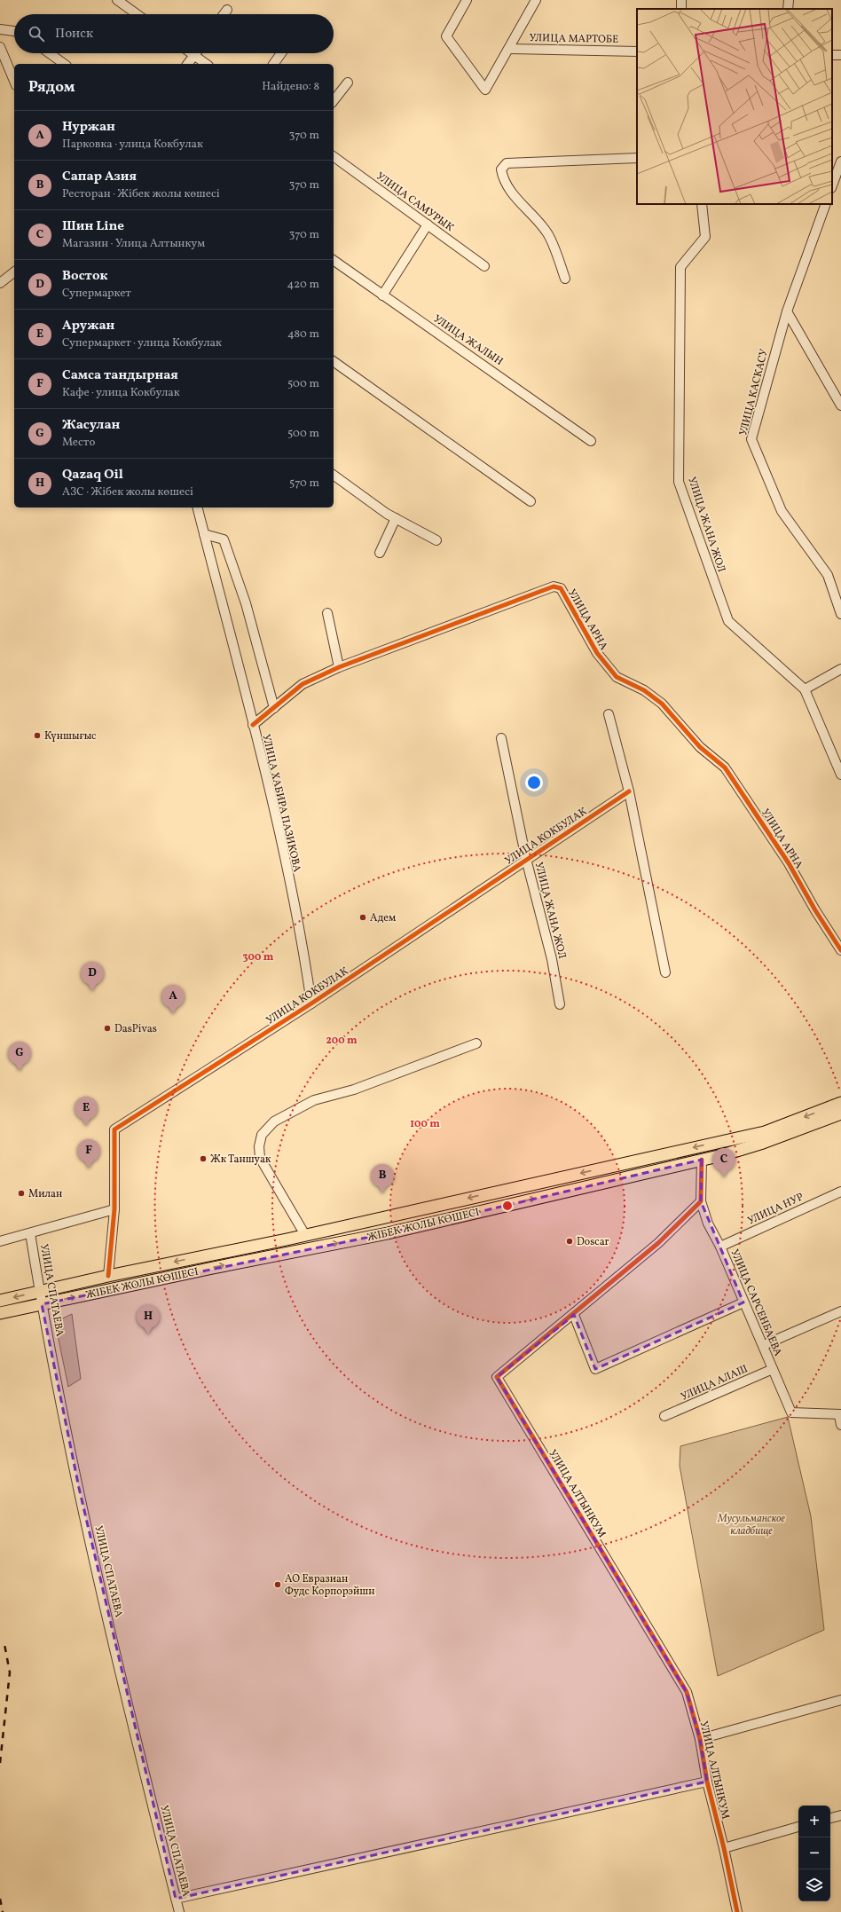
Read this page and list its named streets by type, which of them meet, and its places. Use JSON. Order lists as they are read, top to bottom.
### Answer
{
  "streets": {
    "main road": ["ЖІБЕК ЖОЛЫ КӨШЕСІ"],
    "street": [
      "УЛИЦА МАРТОБЕ",
      "УЛИЦА САМУРЫК",
      "УЛИЦА ЖАЛЫН",
      "УЛИЦА КАСКАСУ",
      "УЛИЦА ЖАНА ЖОЛ",
      "УЛИЦА АРНА",
      "УЛИЦА ХАБИРА ПАЗИКОВА",
      "УЛИЦА КОКБУЛАК",
      "УЛИЦА НУР",
      "УЛИЦА СПАТАЕВА",
      "УЛИЦА САРСЕНБАЕВА",
      "УЛИЦА АЛАШ",
      "УЛИЦА АЛТЫНКУМ"
    ]
  },
  "crossings": [
    ["УЛИЦА ЖАНА ЖОЛ", "УЛИЦА КОКБУЛАК"],
    ["УЛИЦА АРНА", "УЛИЦА ХАБИРА ПАЗИКОВА"],
    ["УЛИЦА ХАБИРА ПАЗИКОВА", "УЛИЦА КОКБУЛАК"],
    ["УЛИЦА КОКБУЛАК", "ЖІБЕК ЖОЛЫ КӨШЕСІ"],
    ["УЛИЦА НУР", "УЛИЦА САРСЕНБАЕВА"],
    ["ЖІБЕК ЖОЛЫ КӨШЕСІ", "УЛИЦА СПАТАЕВА"],
    ["УЛИЦА САРСЕНБАЕВА", "УЛИЦА АЛАШ"],
    ["УЛИЦА САРСЕНБАЕВА", "УЛИЦА АЛТЫНКУМ"]
  ],
  "parks": ["Мусульманское кладбище"],
  "places": [
    "Күншығыс",
    "Адем",
    "DasPivas",
    "Жк Таншуак",
    "Милан",
    "Doscar",
    "АО Евразиан Фудс Корпорэйшн"
  ],
  "page": {
    "search": "Поиск",
    "heading": ["Рядом", "Найдено: 8"],
    "list": [
      {
        "mark": "A",
        "name": "Нуржан",
        "note": "Парковка · улица Кокбулак",
        "value": "370 m"
      },
      {
        "mark": "B",
        "name": "Сапар Азия",
        "note": "Ресторан · Жібек жолы көшесі",
        "value": "370 m"
      },
      {
        "mark": "C",
        "name": "Шин Line",
        "note": "Магазин · Улица Алтынкум",
        "value": "370 m"
      },
      {
        "mark": "D",
        "name": "Восток",
        "note": "Супермаркет",
        "value": "420 m"
      },
      {
        "mark": "E",
        "name": "Аружан",
        "note": "Супермаркет · улица Кокбулак",
        "value": "480 m"
      },
      {
        "mark": "F",
        "name": "Самса тандырная",
        "note": "Кафе · улица Кокбулак",
        "value": "500 m"
      },
      {
        "mark": "G",
        "name": "Жасулан",
        "note": "Место",
        "value": "500 m"
      },
      {
        "mark": "H",
        "name": "Qazaq Oil",
        "note": "АЗС · Жібек жолы көшесі",
        "value": "570 m"
      }
    ],
    "pins": [
      "D",
      "A",
      "G",
      "E",
      "F",
      "C",
      "B",
      "H"
    ],
    "map_buttons": ["+", "−"]
  },
  "rings": ["300 m", "200 m", "100 m"]
}
